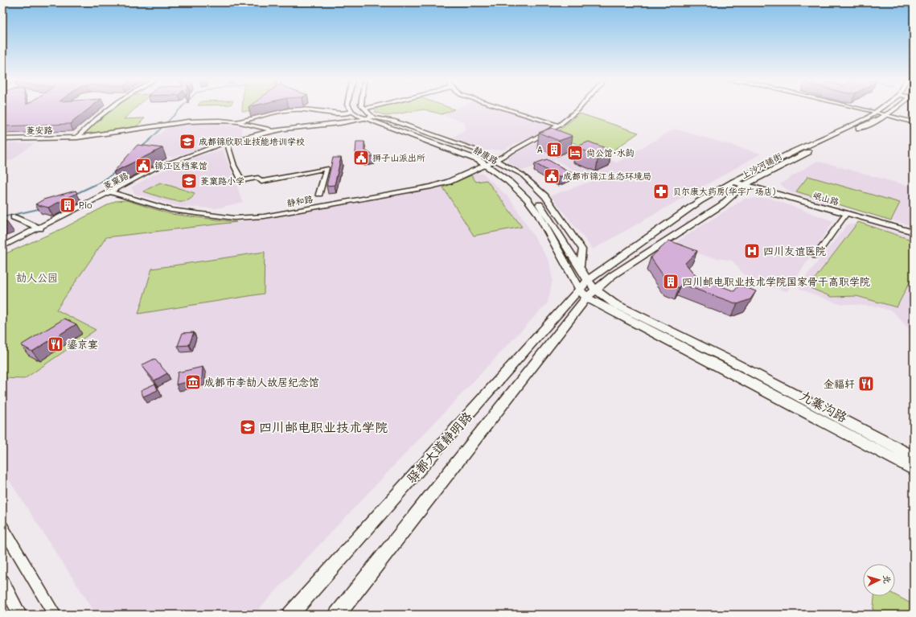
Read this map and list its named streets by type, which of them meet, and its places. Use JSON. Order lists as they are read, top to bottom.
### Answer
{
  "streets": {
    "main road": [
      "静康路",
      "上沙河铺街",
      "九寨沟路",
      "驿都大道静明路"
    ],
    "street": [
      "菱安路",
      "菱窠路",
      "岷山路",
      "静和路"
    ]
  },
  "crossings": [
    ["静康路", "上沙河铺街"],
    ["静康路", "菱窠路"],
    ["静康路", "静和路"],
    ["静康路", "驿都大道静明路"],
    ["上沙河铺街", "岷山路"],
    ["上沙河铺街", "驿都大道静明路"],
    ["菱窠路", "静和路"]
  ],
  "parks": ["劼人公园"],
  "places": {
    "school or university": ["成都锦欣职业技能培训学校", "菱窠路小学", "四川邮电职业技术学院"],
    "building": ["A", "Pio", "四川邮电职业技术学院国家骨干高职学院"],
    "hotel": ["尚公馆·水韵"],
    "public building": ["狮子山派出所", "锦江区档案馆", "成都市锦江生态环境局"],
    "pharmacy": ["贝尔康大药房(华宇广场店)"],
    "hospital": ["四川友谊医院"],
    "restaurant": ["鎏京宴", "金福轩"],
    "museum": ["成都市李劼人故居纪念馆"]
  },
  "north": "right"
}
